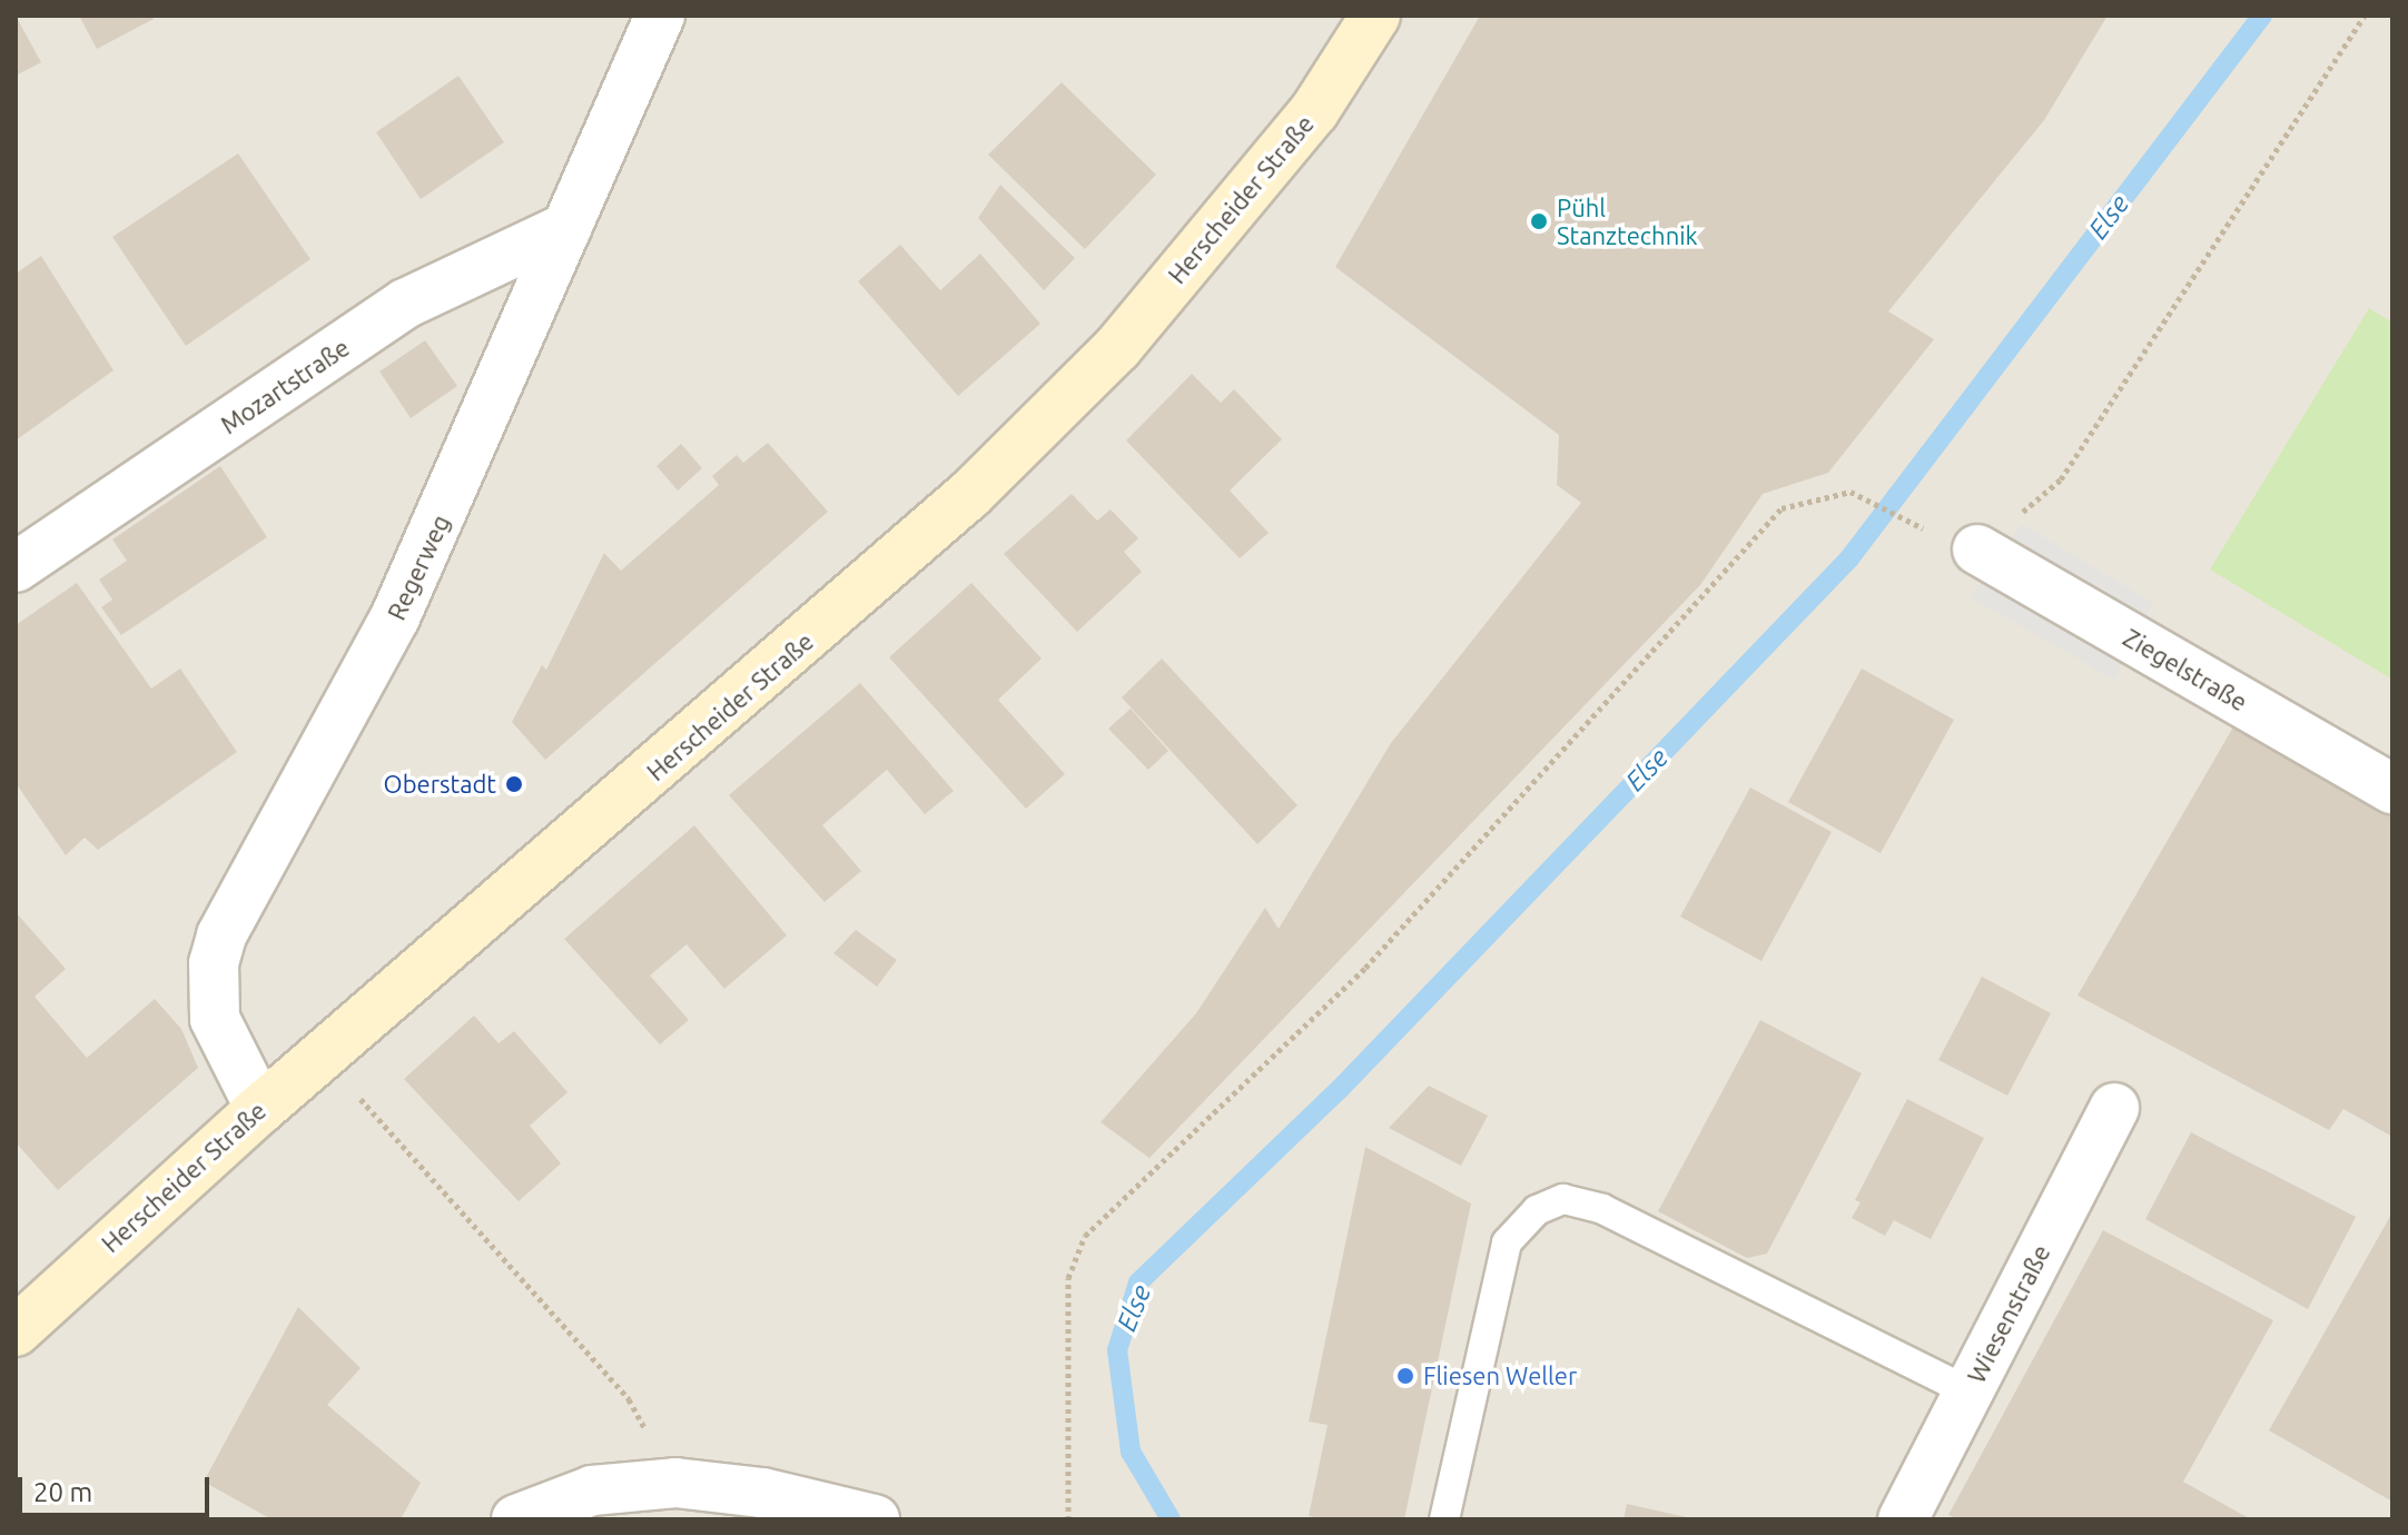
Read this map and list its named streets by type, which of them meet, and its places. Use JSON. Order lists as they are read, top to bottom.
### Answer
{
  "streets": {
    "main road": ["Herscheider Straße"],
    "street": [
      "Mozartstraße",
      "Regerweg",
      "Ziegelstraße",
      "Wiesenstraße"
    ]
  },
  "crossings": [
    ["Herscheider Straße", "Regerweg"],
    ["Mozartstraße", "Regerweg"]
  ],
  "water": ["Else"],
  "places": ["Pühl Stanztechnik", "Oberstadt", "Fliesen Weller"],
  "scale_bar": "20 m"
}
